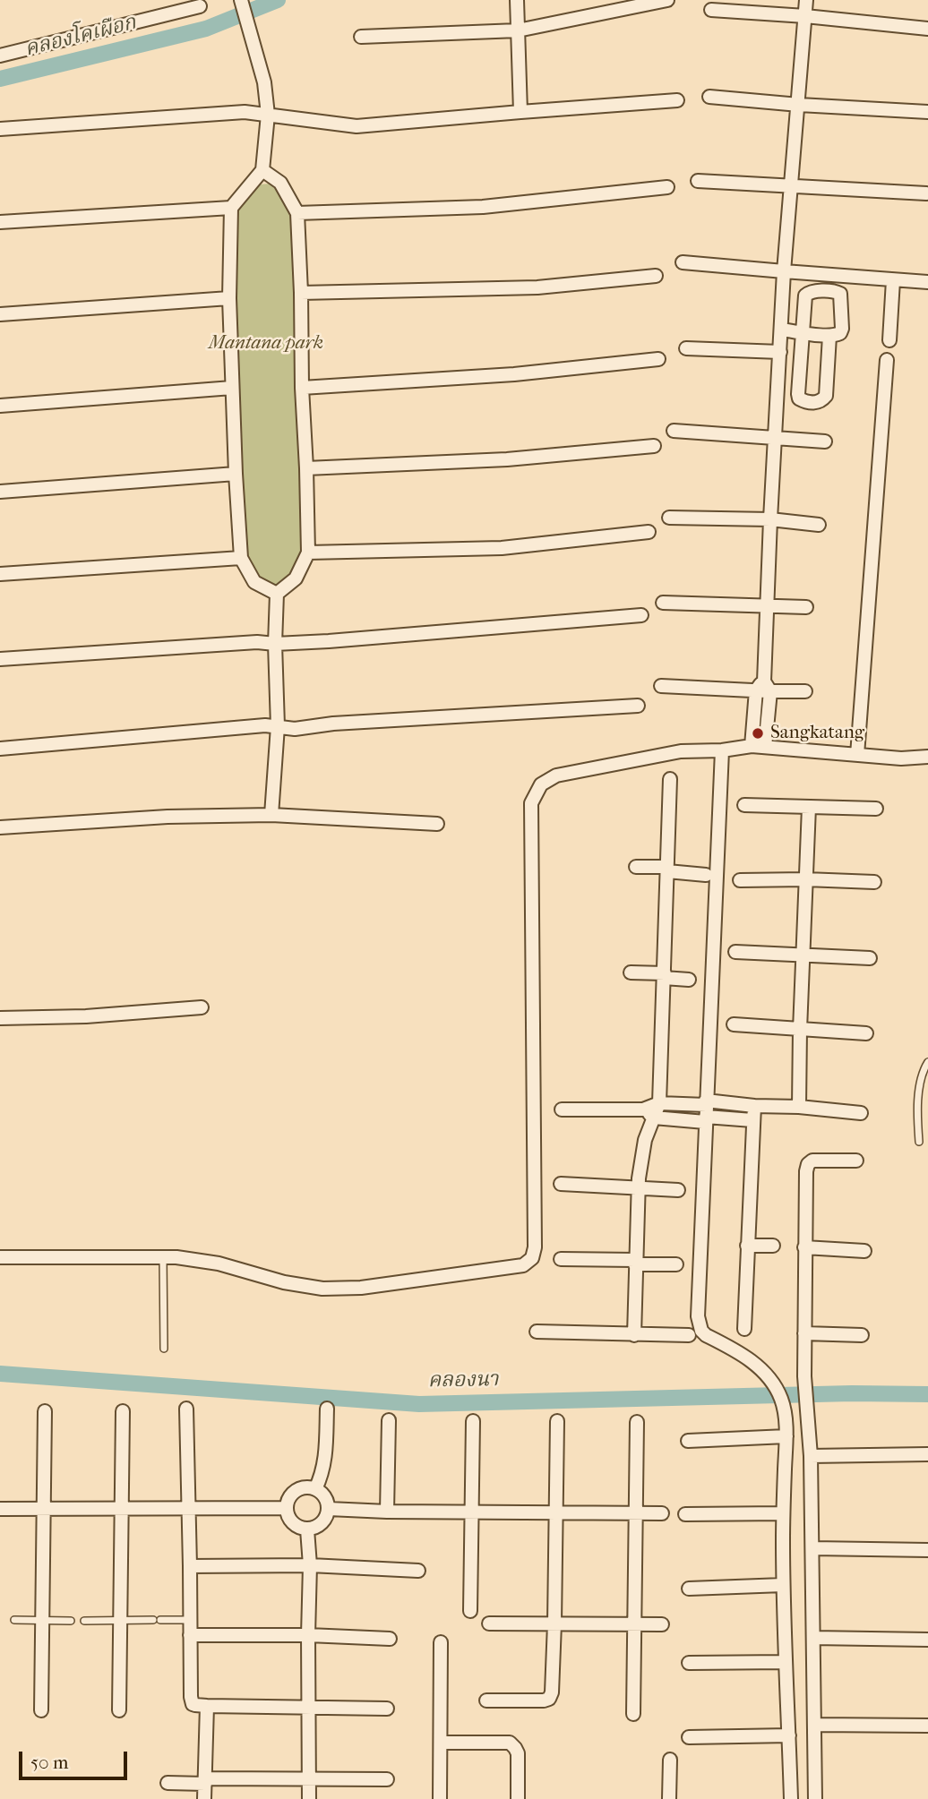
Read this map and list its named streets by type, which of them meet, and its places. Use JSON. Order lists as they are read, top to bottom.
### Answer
{
  "water": ["คลองโคเผือก", "คลองนา"],
  "parks": ["Mantana park"],
  "places": ["Sangkatang"],
  "scale_bar": "50 m"
}
